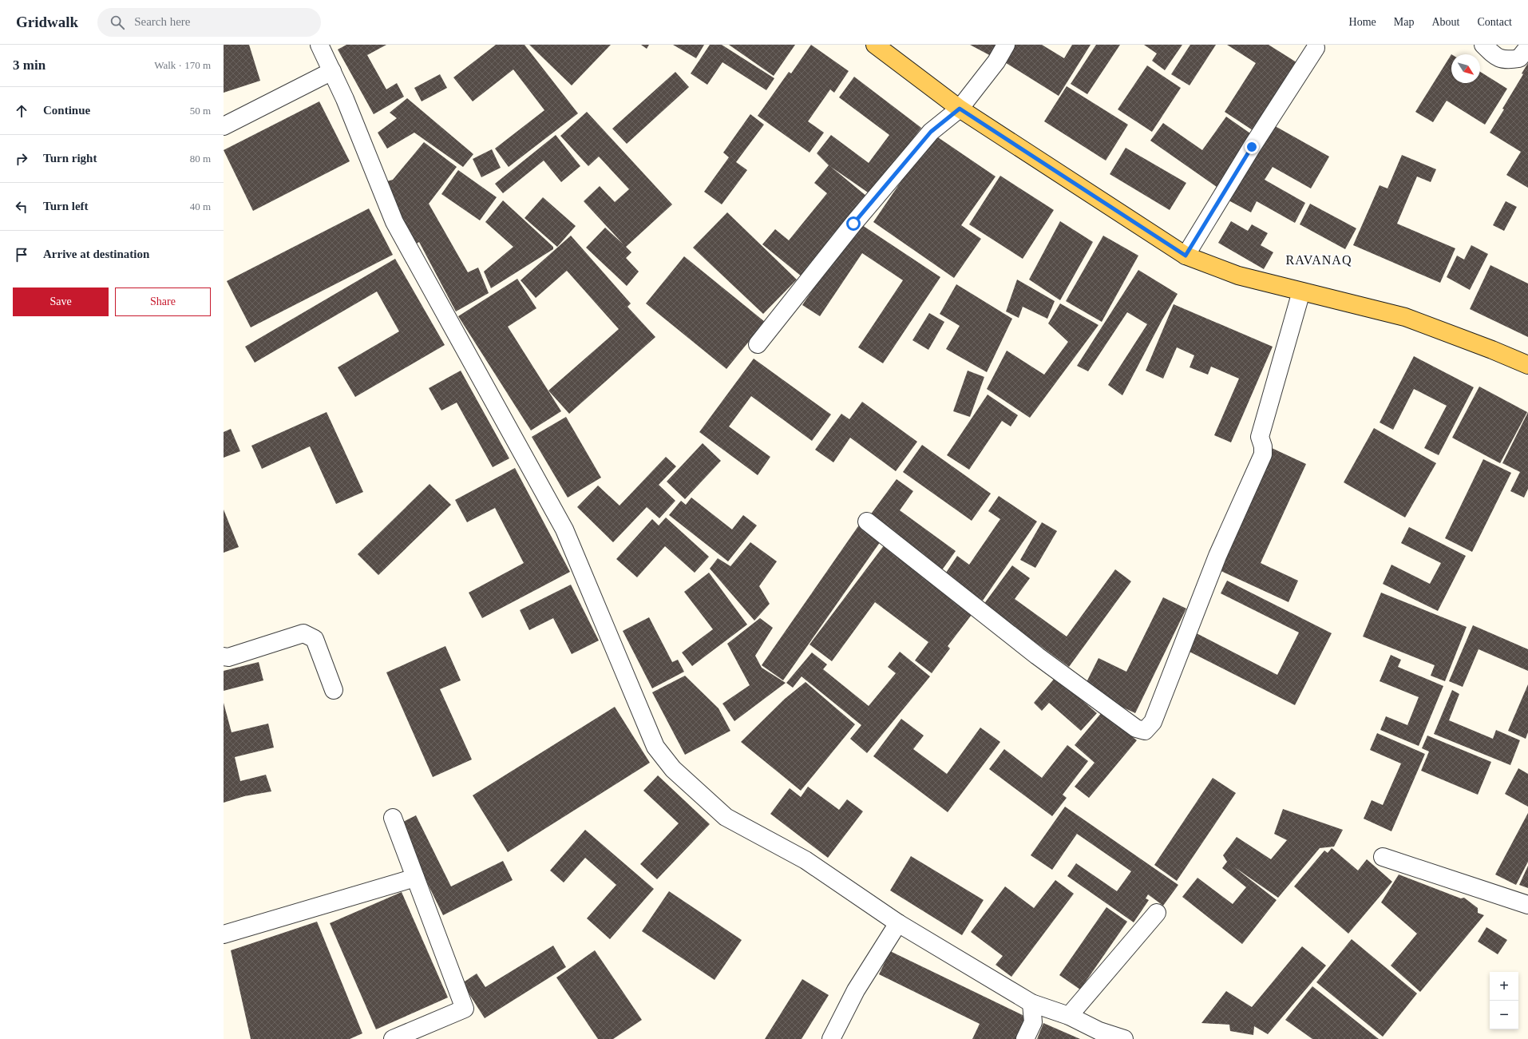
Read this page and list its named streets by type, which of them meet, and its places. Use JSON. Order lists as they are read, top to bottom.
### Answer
{
  "districts": ["RAVANAQ"],
  "north": "bottom right",
  "page": {
    "header": "Gridwalk",
    "search": "Search here",
    "nav": [
      "Home",
      "Map",
      "About",
      "Contact"
    ],
    "heading": ["3 min", "Walk · 170 m"],
    "list": [
      ["Continue", "50 m"],
      ["Turn right", "80 m"],
      ["Turn left", "40 m"],
      "Arrive at destination"
    ],
    "buttons": ["Save", "Share"],
    "map_buttons": ["+", "−"]
  }
}
